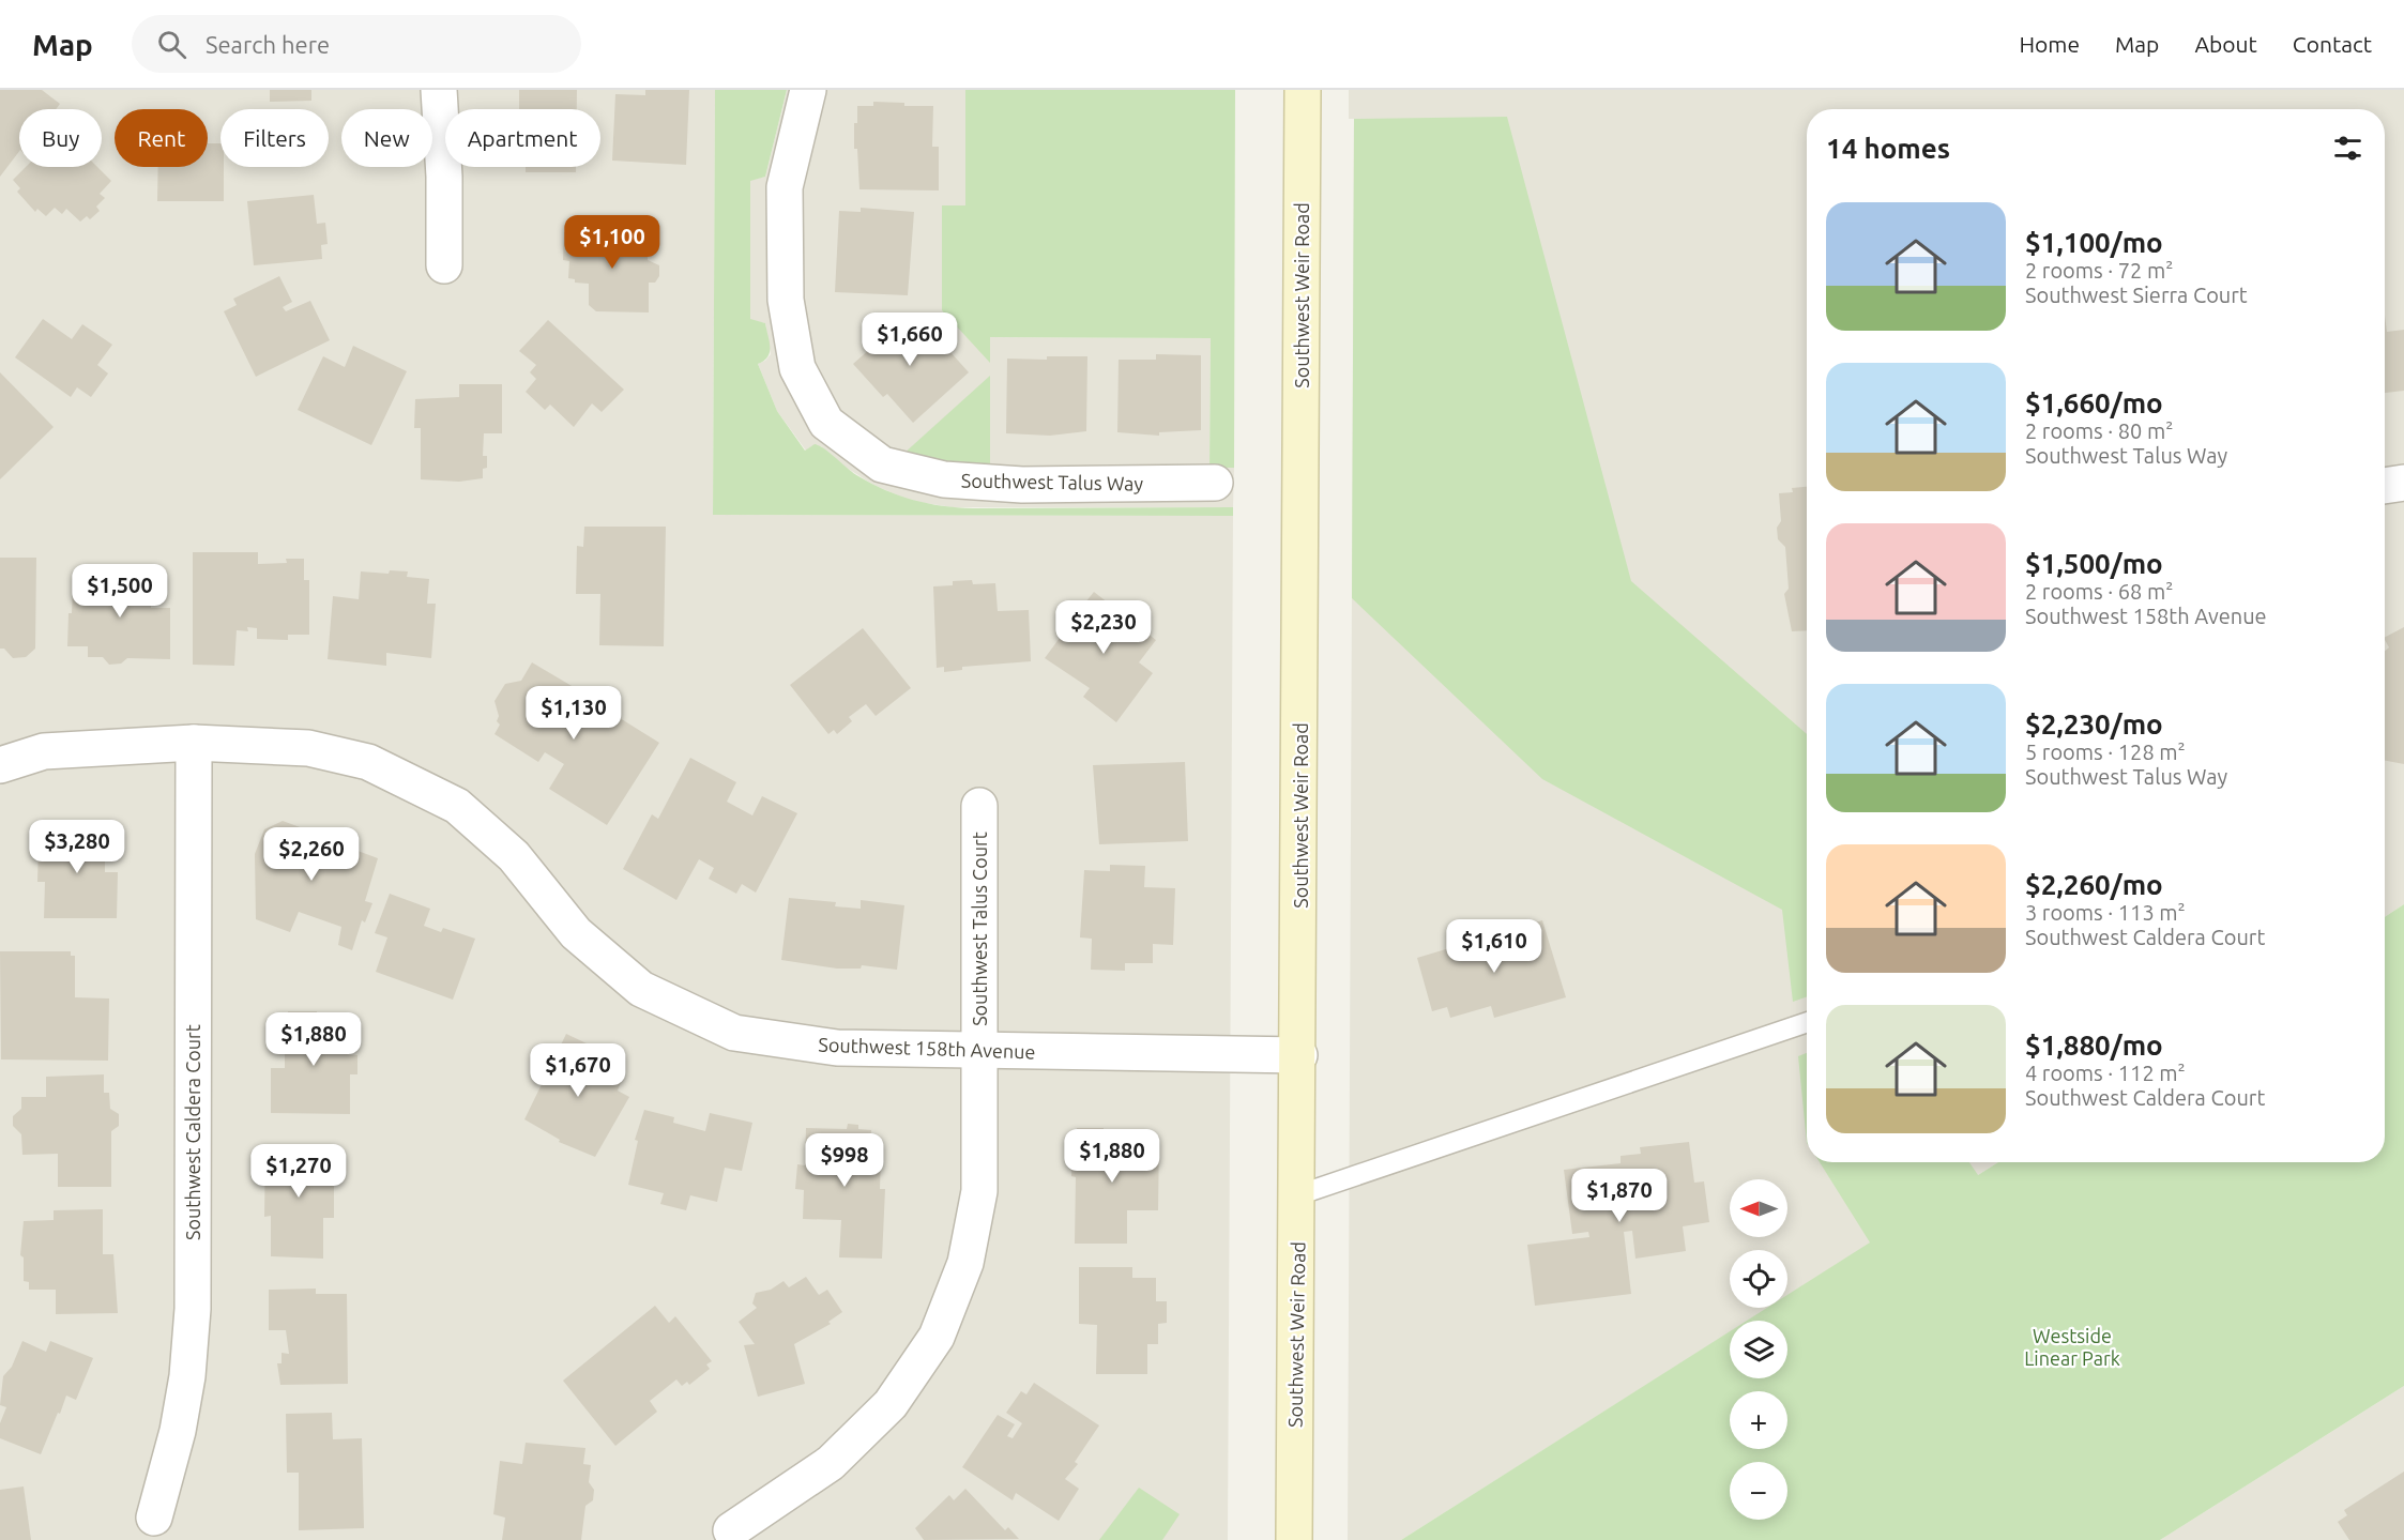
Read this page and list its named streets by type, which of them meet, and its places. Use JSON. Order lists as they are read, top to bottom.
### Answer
{
  "streets": {
    "street": [
      "Southwest Weir Road",
      "Southwest Talus Way",
      "Southwest Talus Court",
      "Southwest 158th Avenue",
      "Southwest Caldera Court"
    ]
  },
  "crossings": [
    ["Southwest Weir Road", "Southwest 158th Avenue"],
    ["Southwest Talus Court", "Southwest 158th Avenue"],
    ["Southwest 158th Avenue", "Southwest Caldera Court"]
  ],
  "parks": ["Westside Linear Park"],
  "north": "left",
  "page": {
    "header": "Map",
    "search": "Search here",
    "nav": [
      "Home",
      "Map",
      "About",
      "Contact"
    ],
    "chip": [
      "Buy",
      "Rent",
      "Filters",
      "New",
      "Apartment"
    ],
    "heading": "14 homes",
    "list": [
      {
        "name": "$1,100/mo",
        "note": "2 rooms · 72 m² · Southwest Sierra Court"
      },
      {
        "name": "$1,660/mo",
        "note": "2 rooms · 80 m² · Southwest Talus Way"
      },
      {
        "name": "$1,500/mo",
        "note": "2 rooms · 68 m² · Southwest 158th Avenue"
      },
      {
        "name": "$2,230/mo",
        "note": "5 rooms · 128 m² · Southwest Talus Way"
      },
      {
        "name": "$2,260/mo",
        "note": "3 rooms · 113 m² · Southwest Caldera Court"
      },
      {
        "name": "$1,880/mo",
        "note": "4 rooms · 112 m² · Southwest Caldera Court"
      }
    ],
    "price": [
      "$1,100",
      "$1,660",
      "$1,500",
      "$2,230",
      "$1,130",
      "$3,280",
      "$2,260",
      "$1,610",
      "$1,880",
      "$1,670",
      "$1,880",
      "$998",
      "$1,270",
      "$1,870"
    ],
    "map_buttons": ["+", "−"]
  }
}
